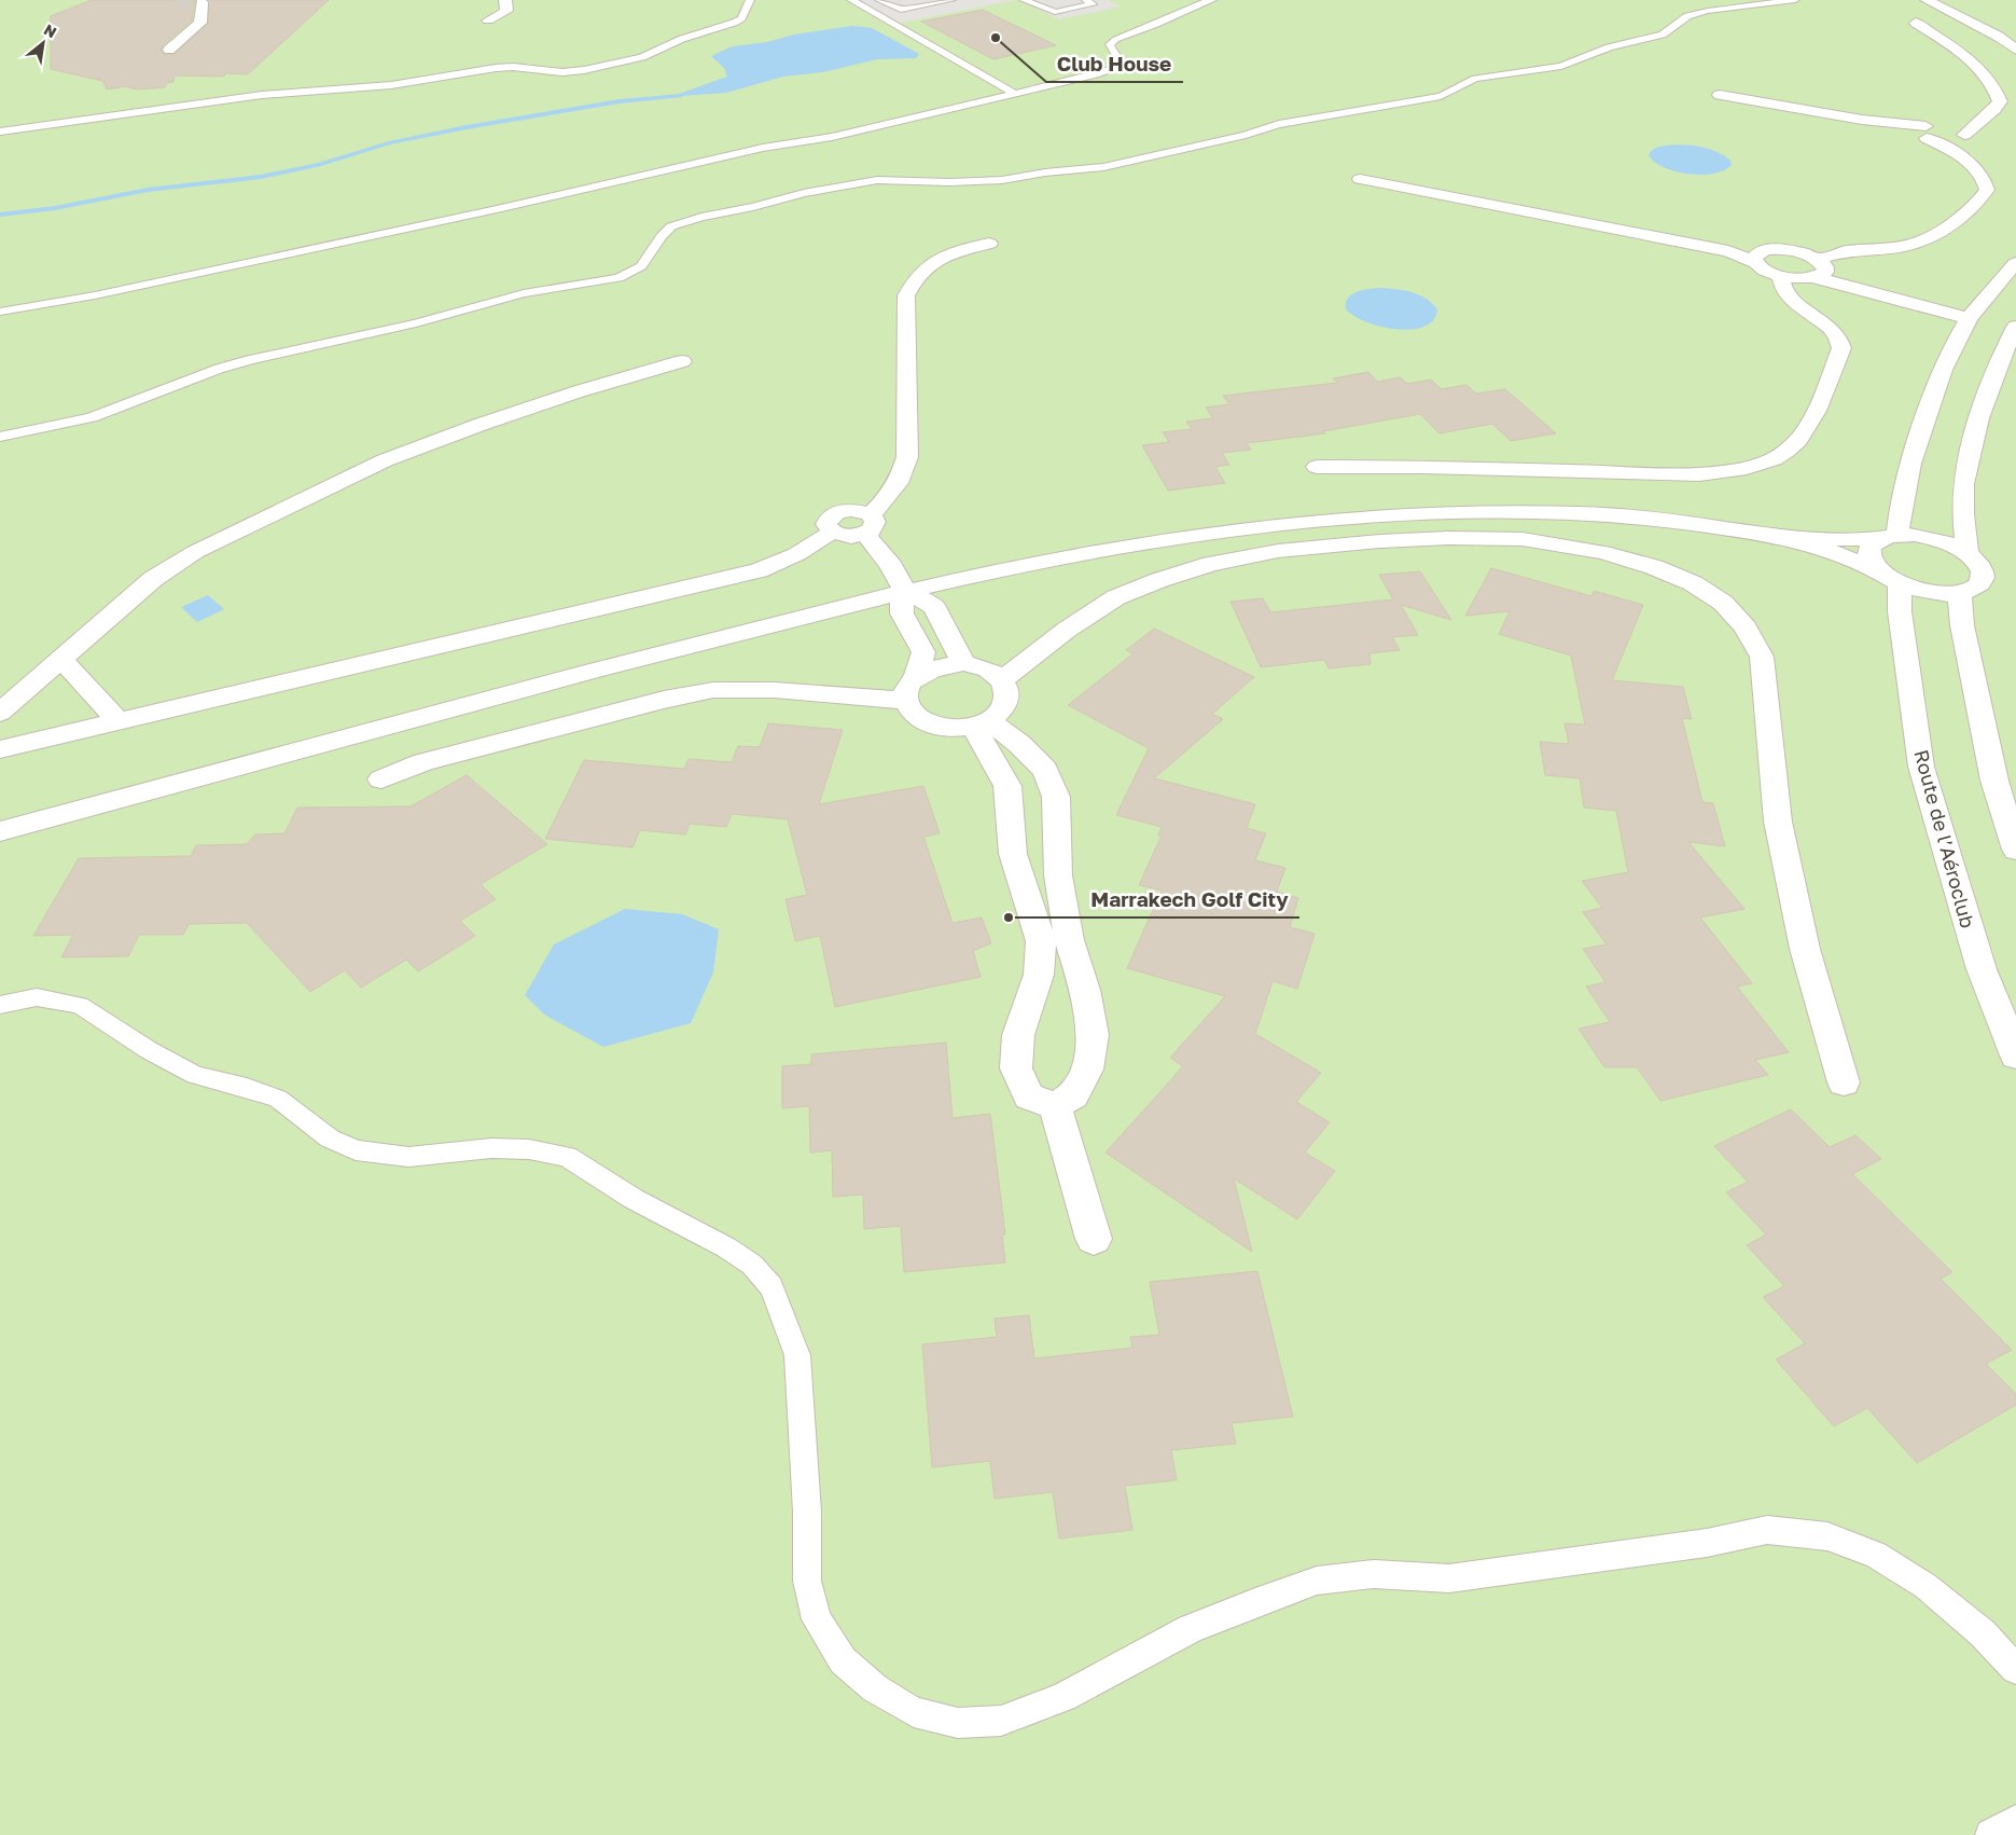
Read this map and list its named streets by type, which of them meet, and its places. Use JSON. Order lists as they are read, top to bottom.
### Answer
{
  "streets": {
    "street": ["Route de l’Aéroclub"]
  },
  "places": ["Club House", "Marrakech Golf City"],
  "north": "top right"
}
